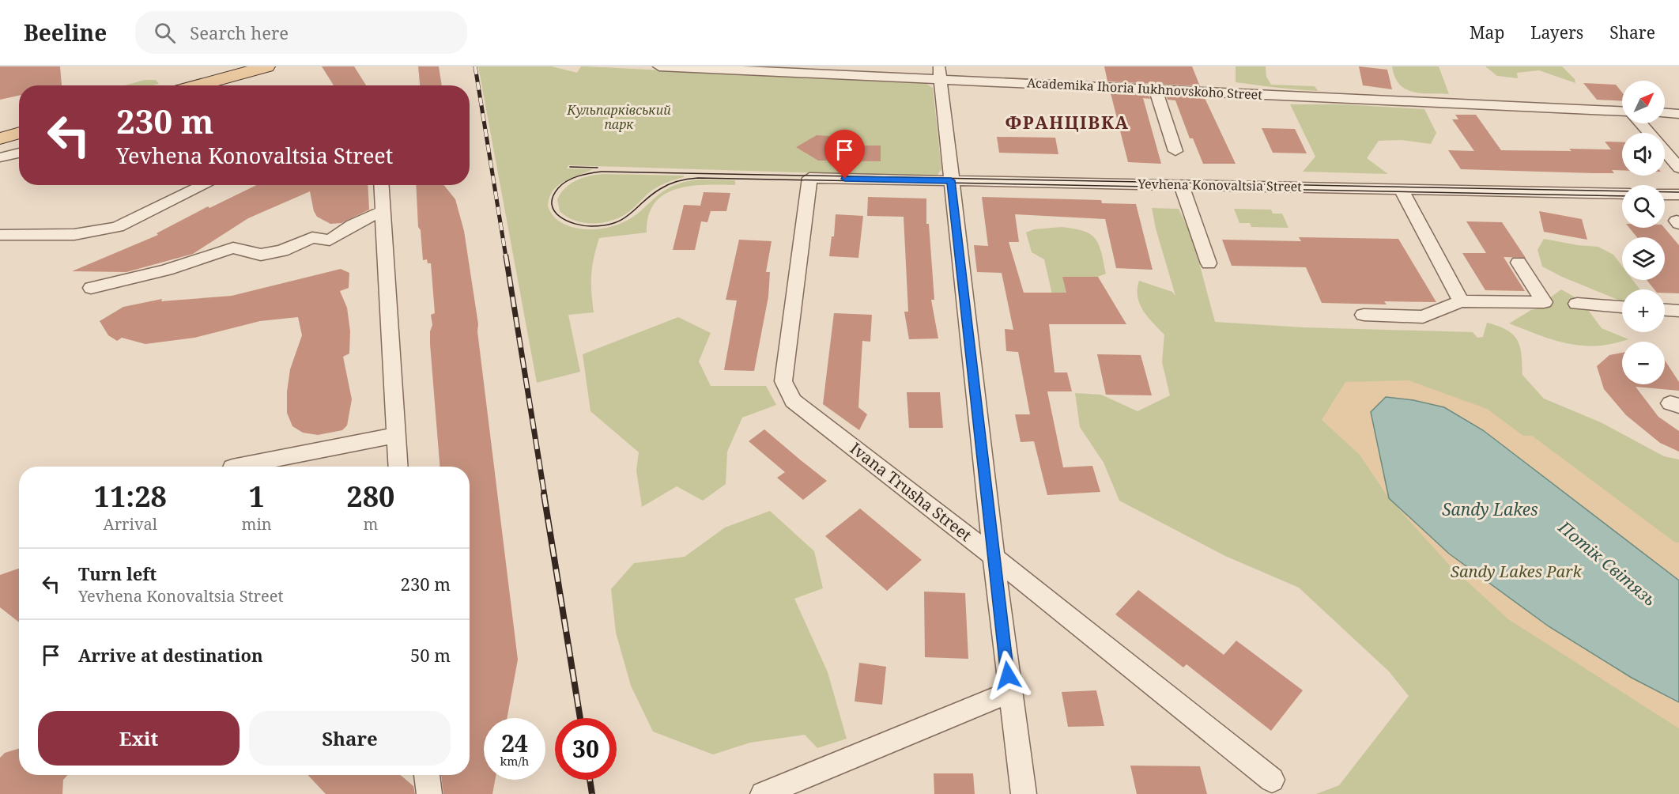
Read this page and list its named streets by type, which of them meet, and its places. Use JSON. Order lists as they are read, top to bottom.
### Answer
{
  "streets": {
    "street": ["Academika Ihoria Iukhnovskoho Street", "Yevhena Konovaltsia Street", "Ivana Trusha Street"]
  },
  "crossings": [
    ["Yevhena Konovaltsia Street", "Ivana Trusha Street"]
  ],
  "districts": ["ФРАНЦІВКА"],
  "water": ["Sandy Lakes", "Потік Світязь"],
  "parks": ["Кульпарківський парк", "Sandy Lakes Park"],
  "north": "top right",
  "page": {
    "header": "Beeline",
    "search": "Search here",
    "nav": ["Map", "Layers", "Share"],
    "map_buttons": ["+", "−"],
    "turn": ["230 m", "Yevhena Konovaltsia Street"],
    "eta": [
      "11:28",
      "Arrival",
      "1",
      "min",
      "280",
      "m"
    ],
    "list": [
      {
        "name": "Turn left",
        "note": "Yevhena Konovaltsia Street",
        "value": "230 m"
      },
      {
        "name": "Arrive at destination",
        "value": "50 m"
      }
    ],
    "buttons": ["Exit", "Share"],
    "speed": "24 km/h",
    "limit": "30"
  }
}
